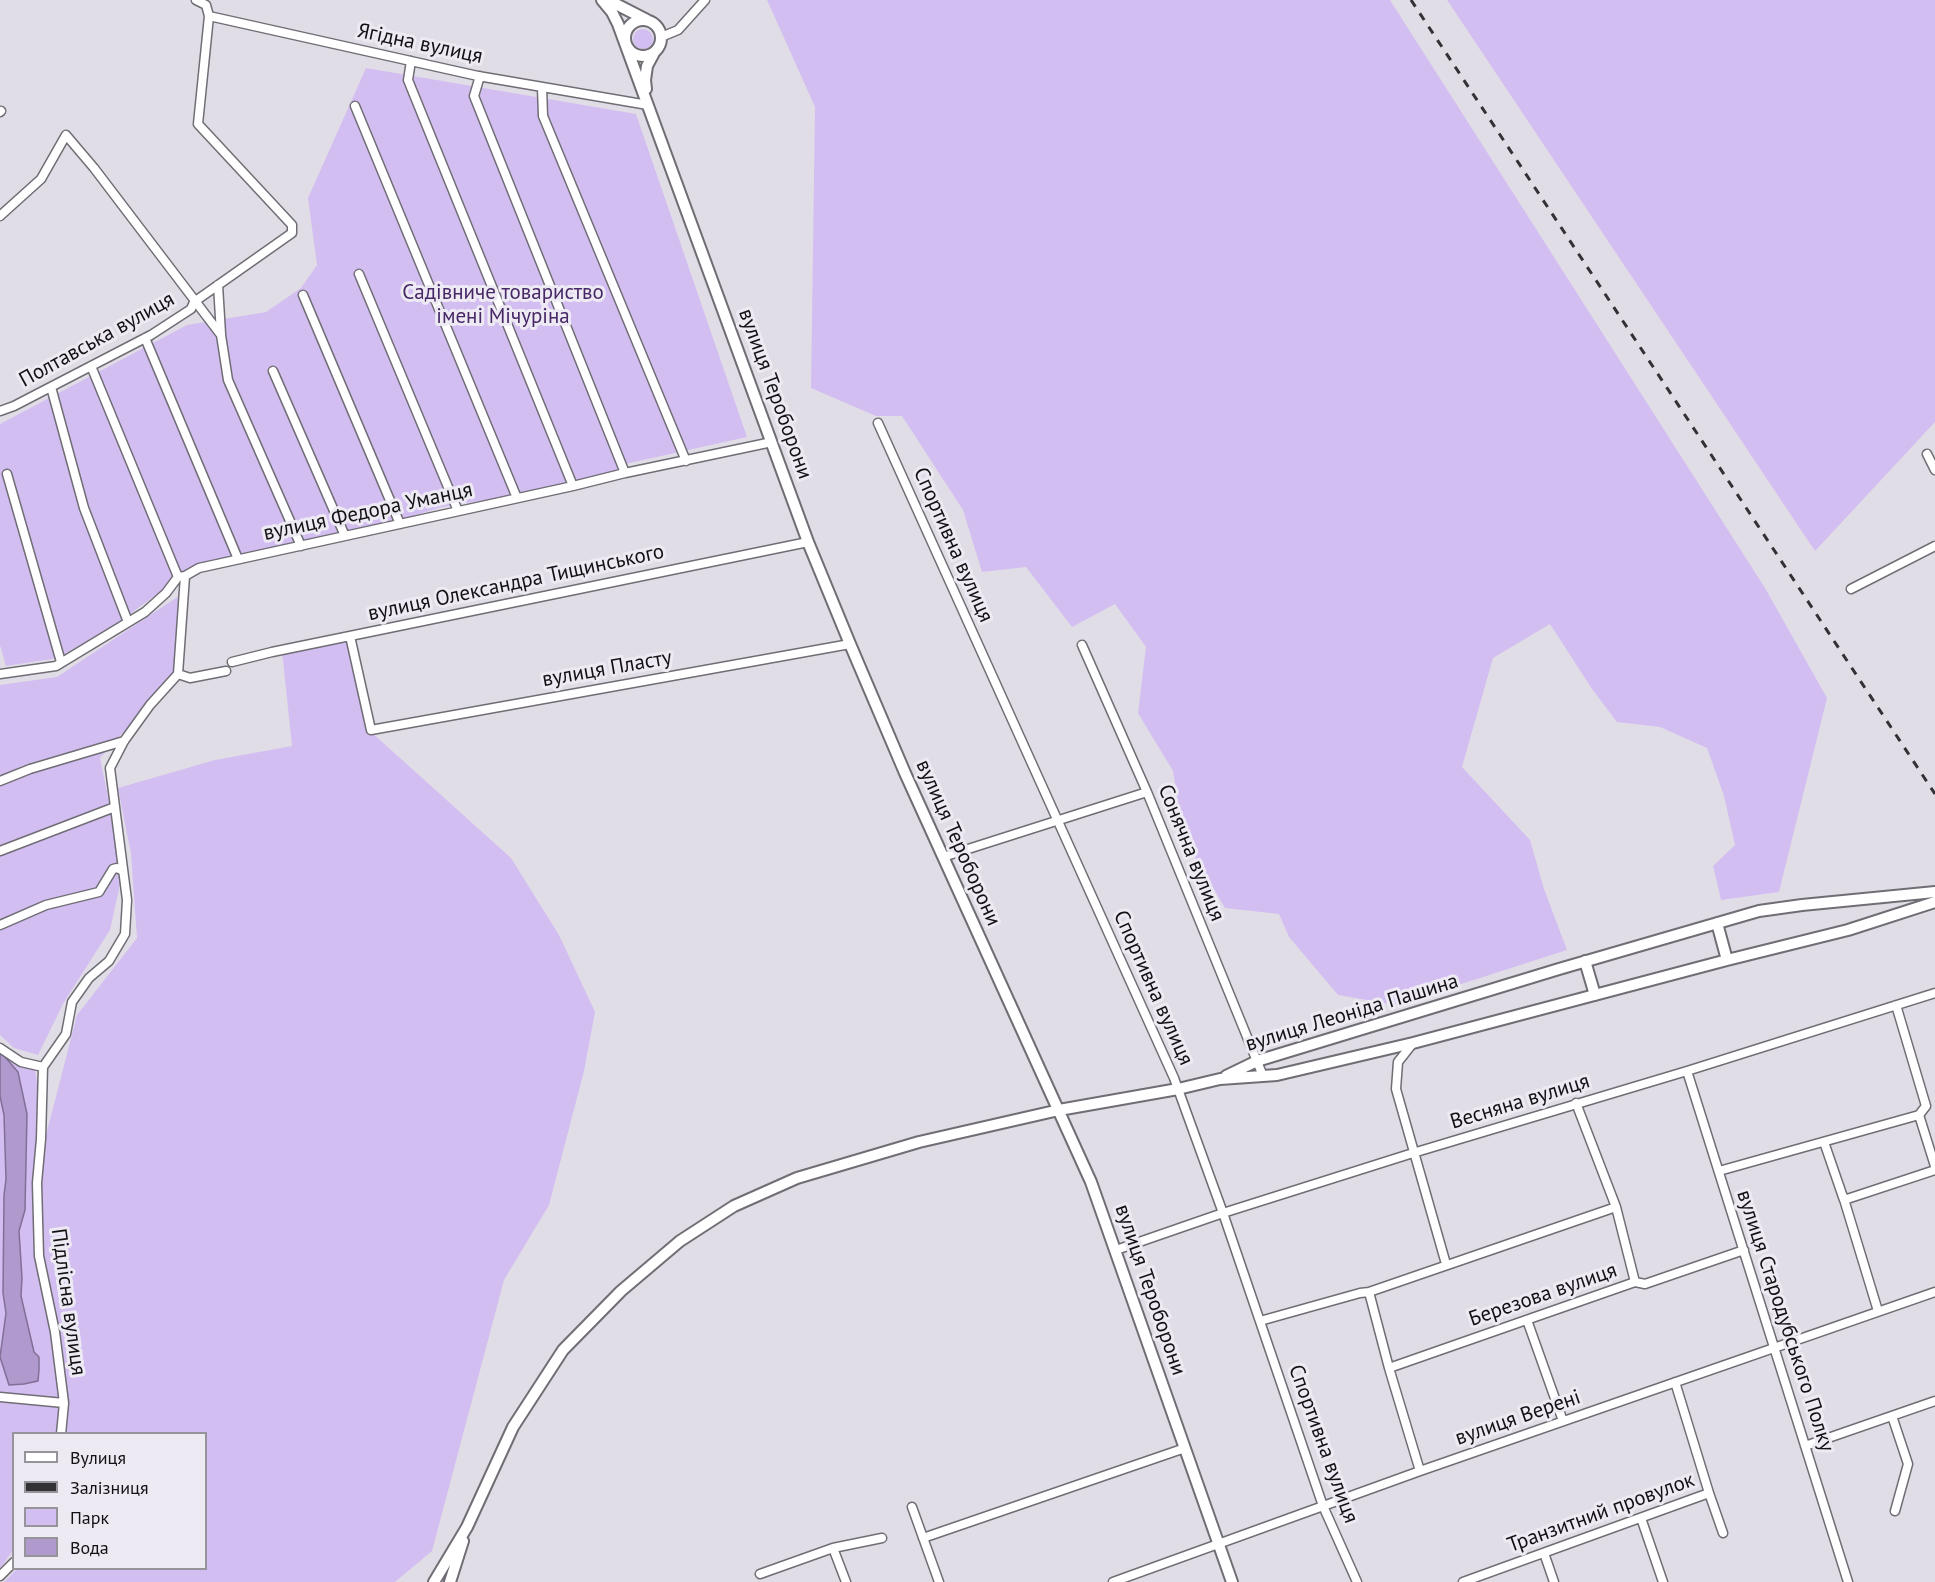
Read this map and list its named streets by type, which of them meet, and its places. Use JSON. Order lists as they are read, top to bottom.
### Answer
{
  "streets": {
    "main road": ["вулиця Тероборони", "вулиця Леоніда Пашина"],
    "street": [
      "Ягідна вулиця",
      "Полтавська вулиця",
      "вулиця Федора Уманця",
      "Спортивна вулиця",
      "вулиця Олександра Тищинського",
      "вулиця Пласту",
      "Сонячна вулиця",
      "Весняна вулиця",
      "Березова вулиця",
      "Підлісна вулиця",
      "вулиця Стародубського Полку",
      "вулиця Верені",
      "Транзитний провулок"
    ]
  },
  "crossings": [
    ["Ягідна вулиця", "Полтавська вулиця"],
    ["Ягідна вулиця", "вулиця Тероборони"],
    ["вулиця Тероборони", "вулиця Федора Уманця"],
    ["вулиця Тероборони", "вулиця Олександра Тищинського"],
    ["вулиця Тероборони", "вулиця Пласту"],
    ["вулиця Тероборони", "Весняна вулиця"],
    ["вулиця Тероборони", "вулиця Верені"],
    ["Спортивна вулиця", "Весняна вулиця"],
    ["Спортивна вулиця", "вулиця Верені"],
    ["вулиця Олександра Тищинського", "вулиця Пласту"],
    ["Сонячна вулиця", "вулиця Леоніда Пашина"],
    ["Весняна вулиця", "вулиця Стародубського Полку"],
    ["Березова вулиця", "вулиця Стародубського Полку"],
    ["вулиця Стародубського Полку", "вулиця Верені"],
    ["вулиця Верені", "Транзитний провулок"]
  ],
  "parks": ["Садівниче товариство імені Мічуріна"],
  "legend": [
    "Вулиця",
    "Залізниця",
    "Парк",
    "Вода"
  ]
}
